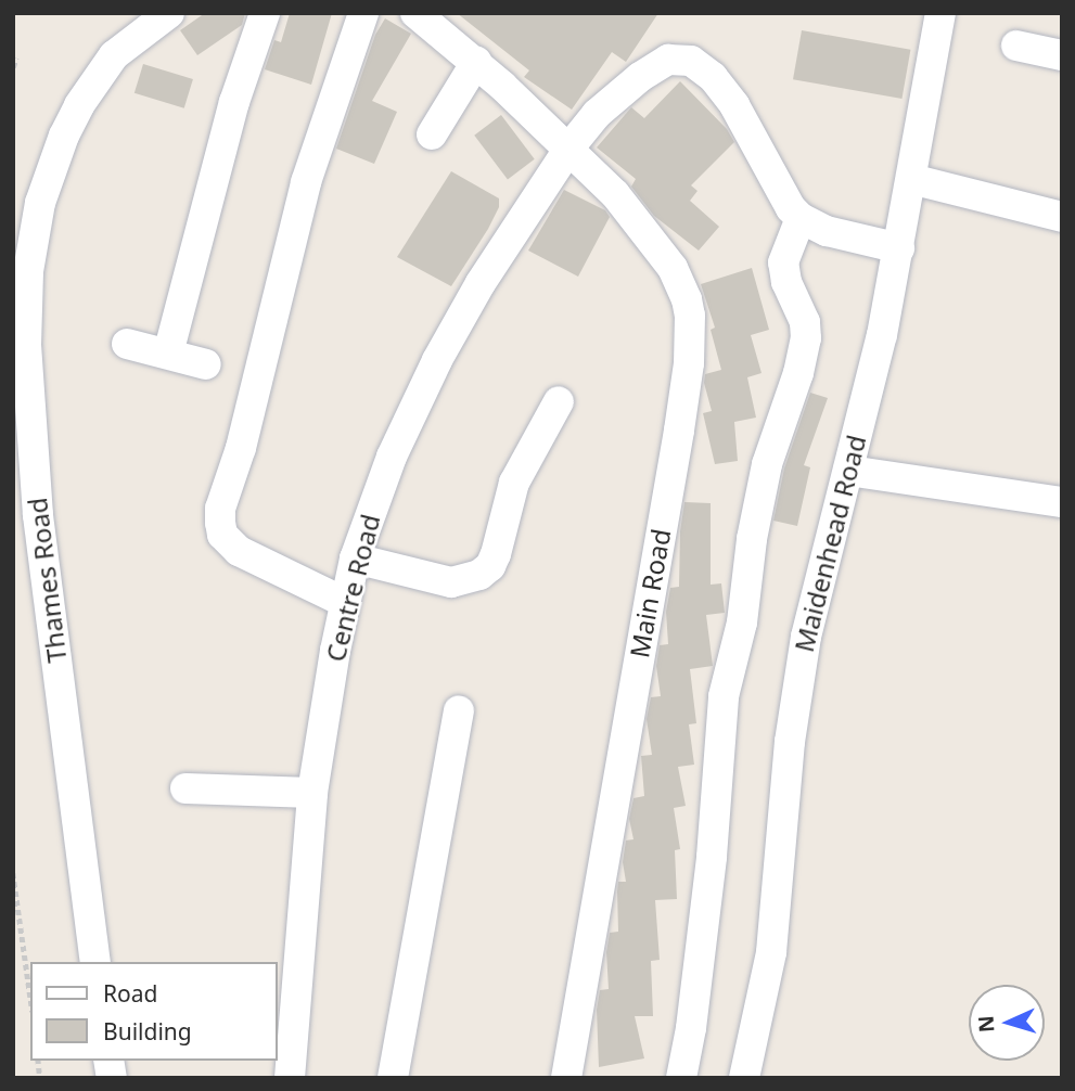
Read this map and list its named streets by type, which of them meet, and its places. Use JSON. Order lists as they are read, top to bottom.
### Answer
{
  "streets": {
    "street": [
      "Maidenhead Road",
      "Thames Road",
      "Centre Road",
      "Main Road"
    ]
  },
  "crossings": [
    ["Centre Road", "Main Road"]
  ],
  "legend": ["Road", "Building"],
  "north": "left"
}
